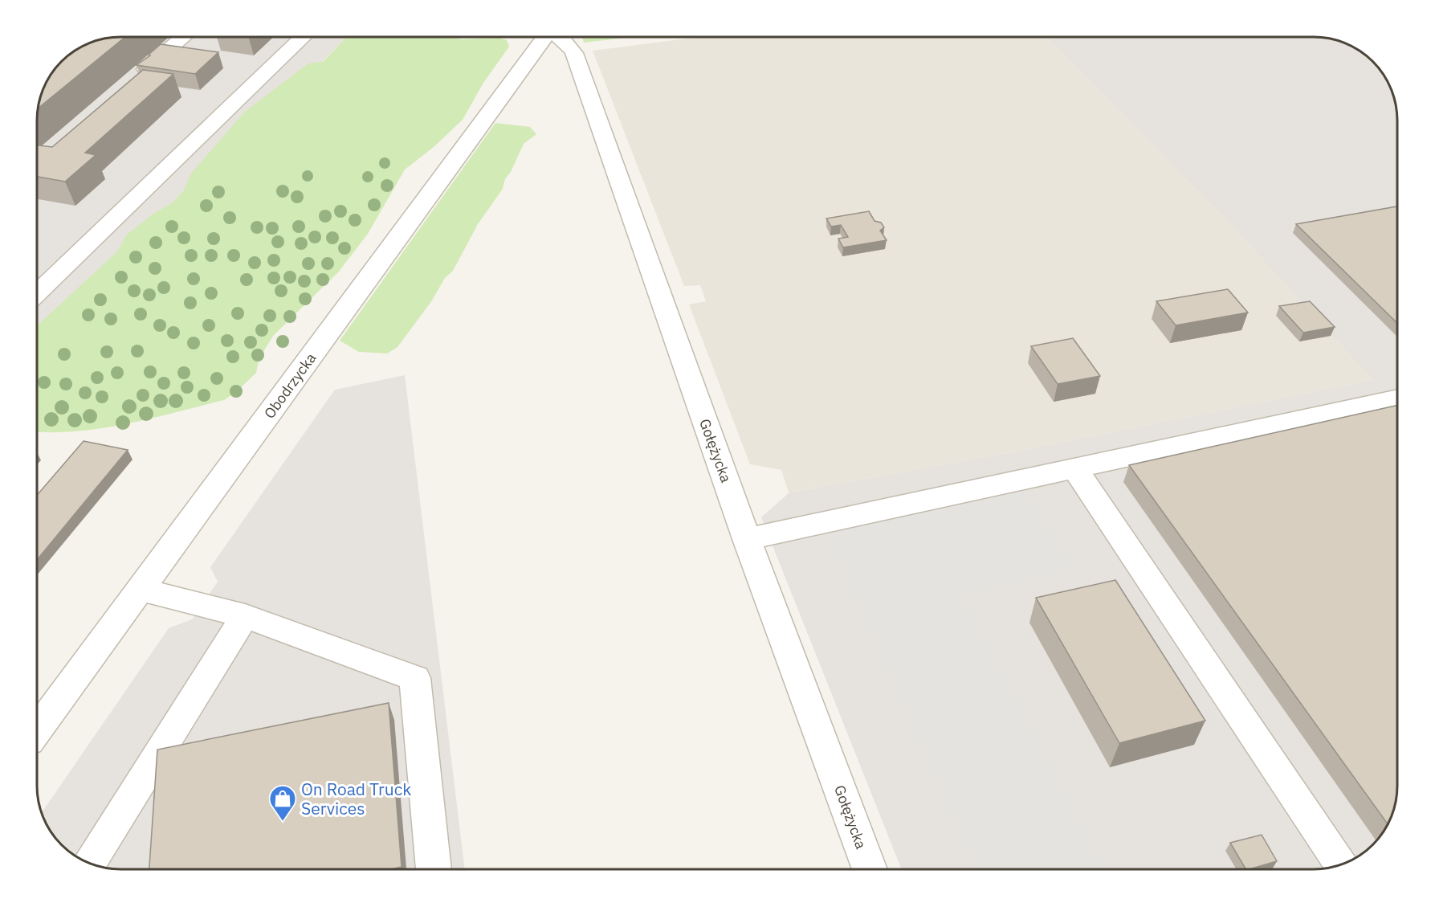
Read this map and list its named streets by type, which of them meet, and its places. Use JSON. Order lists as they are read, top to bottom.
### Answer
{
  "streets": {
    "street": ["Obodrzycka", "Gołężycka"]
  },
  "places": {
    "shop": ["On Road Truck Services"]
  }
}
